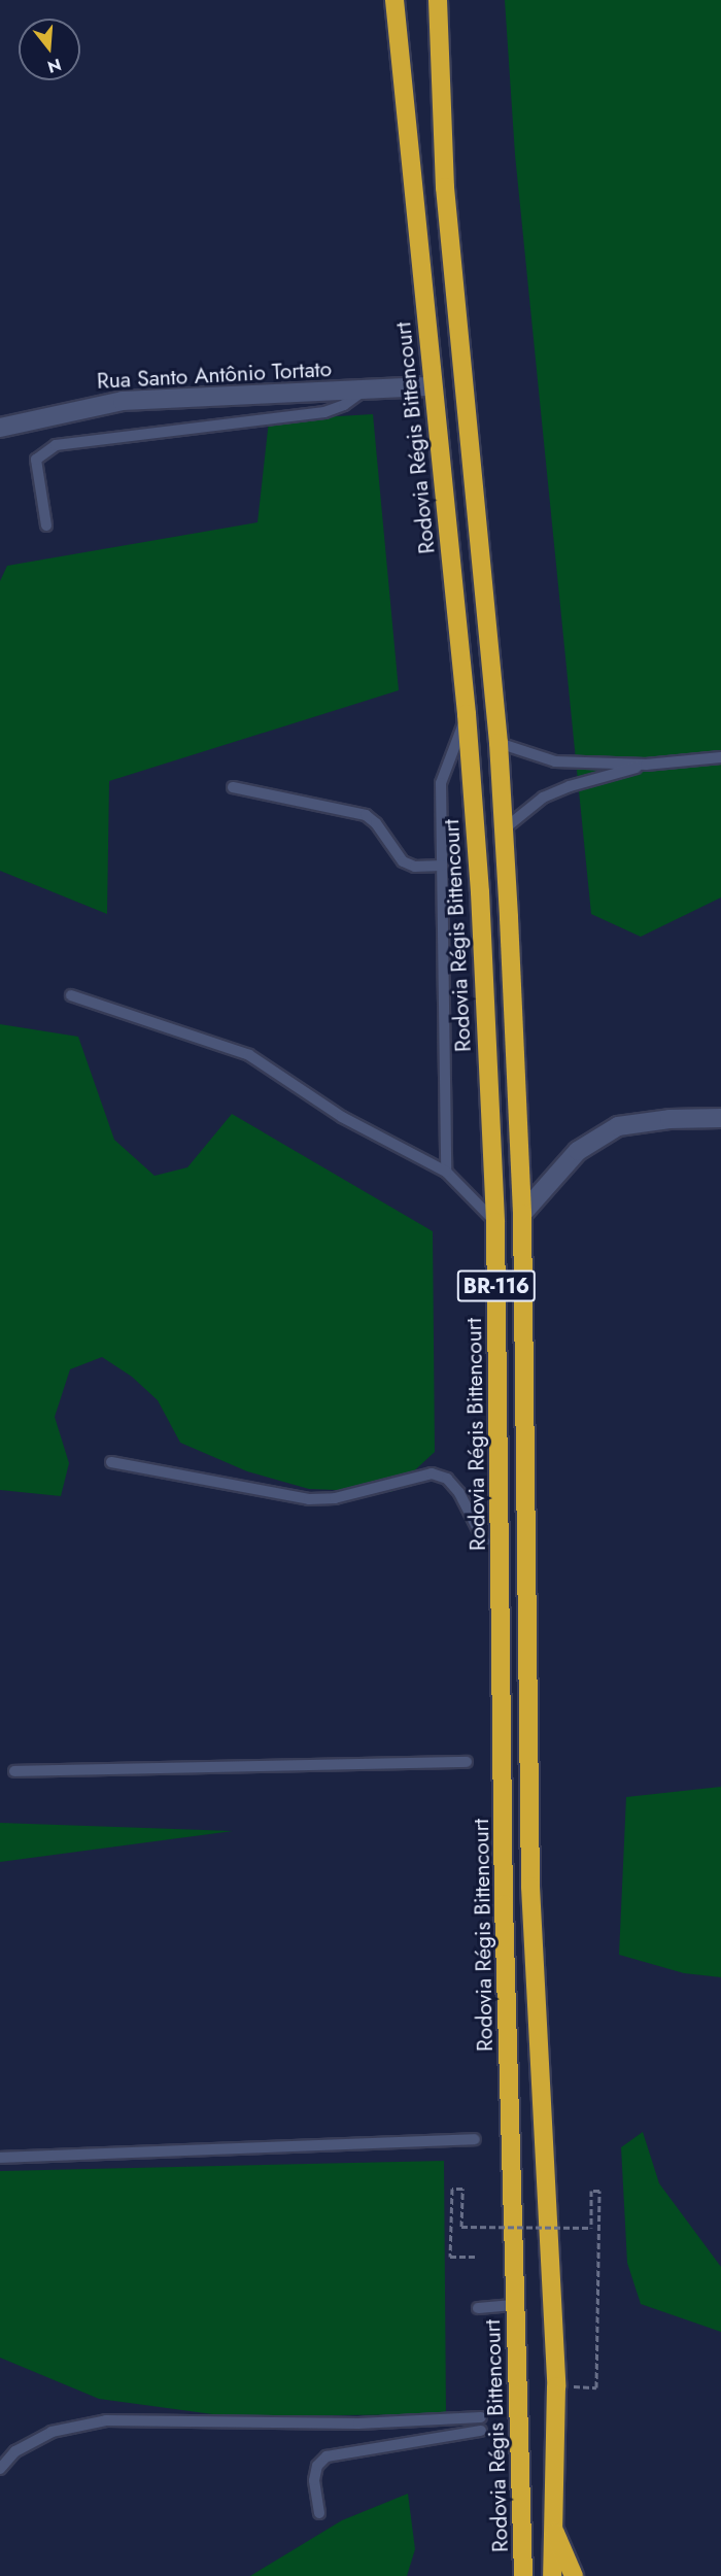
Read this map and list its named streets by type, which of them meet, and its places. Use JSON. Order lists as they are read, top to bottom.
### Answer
{
  "streets": {
    "highway": ["Rodovia Régis Bittencourt", "BR-116"],
    "street": ["Rua Santo Antônio Tortato"]
  },
  "crossings": [
    ["Rua Santo Antônio Tortato", "Rodovia Régis Bittencourt"]
  ],
  "north": "bottom"
}
